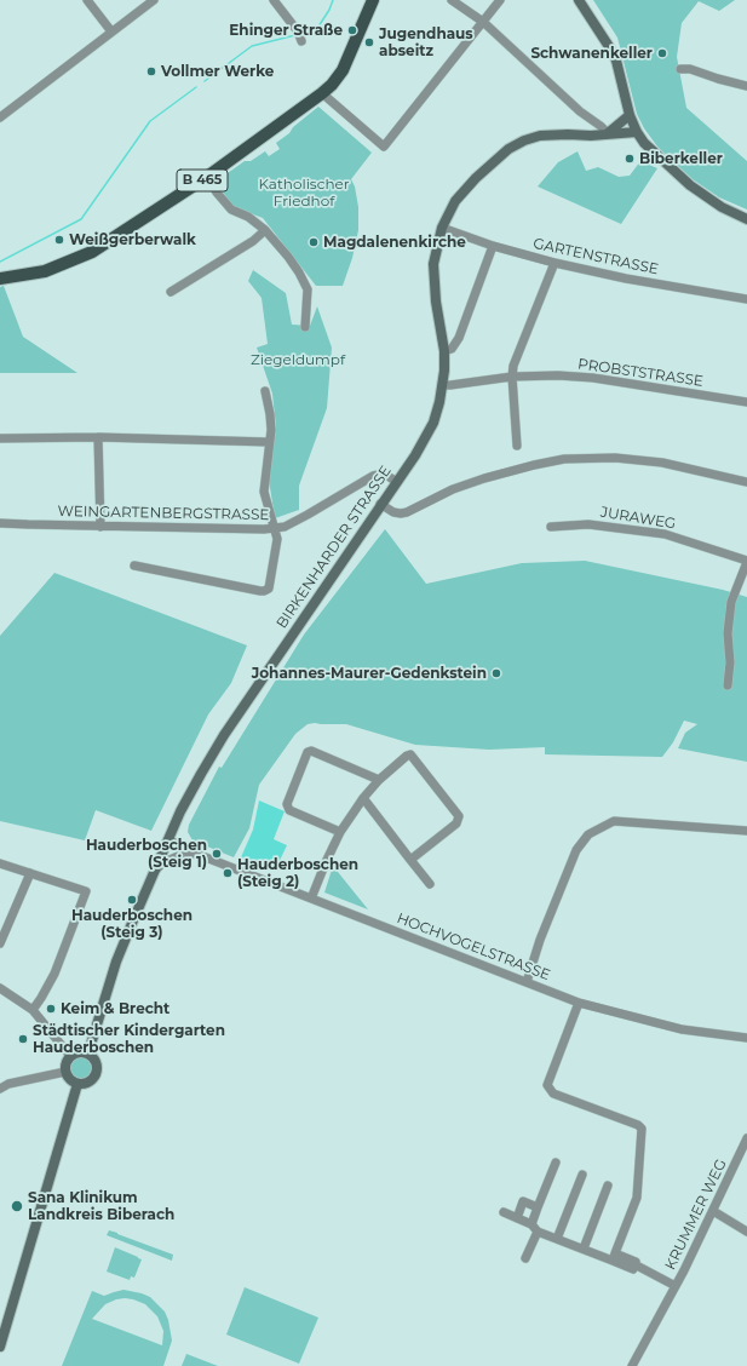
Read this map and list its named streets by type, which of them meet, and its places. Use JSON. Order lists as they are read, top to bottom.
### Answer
{
  "streets": {
    "main road": ["B 465", "BIRKENHARDER STRASSE"],
    "street": [
      "GARTENSTRASSE",
      "PROBSTSTRASSE",
      "WEINGARTENBERGSTRASSE",
      "JURAWEG",
      "HOCHVOGELSTRASSE",
      "KRUMMER WEG"
    ]
  },
  "crossings": [
    ["GARTENSTRASSE", "BIRKENHARDER STRASSE"],
    ["PROBSTSTRASSE", "BIRKENHARDER STRASSE"],
    ["WEINGARTENBERGSTRASSE", "BIRKENHARDER STRASSE"],
    ["BIRKENHARDER STRASSE", "HOCHVOGELSTRASSE"]
  ],
  "parks": ["Katholischer Friedhof", "Ziegeldumpf"],
  "places": [
    "Ehinger Straße",
    "Jugendhaus abseitz",
    "Schwanenkeller",
    "Vollmer Werke",
    "Biberkeller",
    "Weißgerberwalk",
    "Magdalenenkirche",
    "Johannes-Maurer-Gedenkstein",
    "Hauderboschen (Steig 1)",
    "Hauderboschen (Steig 2)",
    "Hauderboschen (Steig 3)",
    "Keim & Brecht",
    "Städtischer Kindergarten Hauderboschen",
    "Sana Klinikum Landkreis Biberach"
  ]
}
